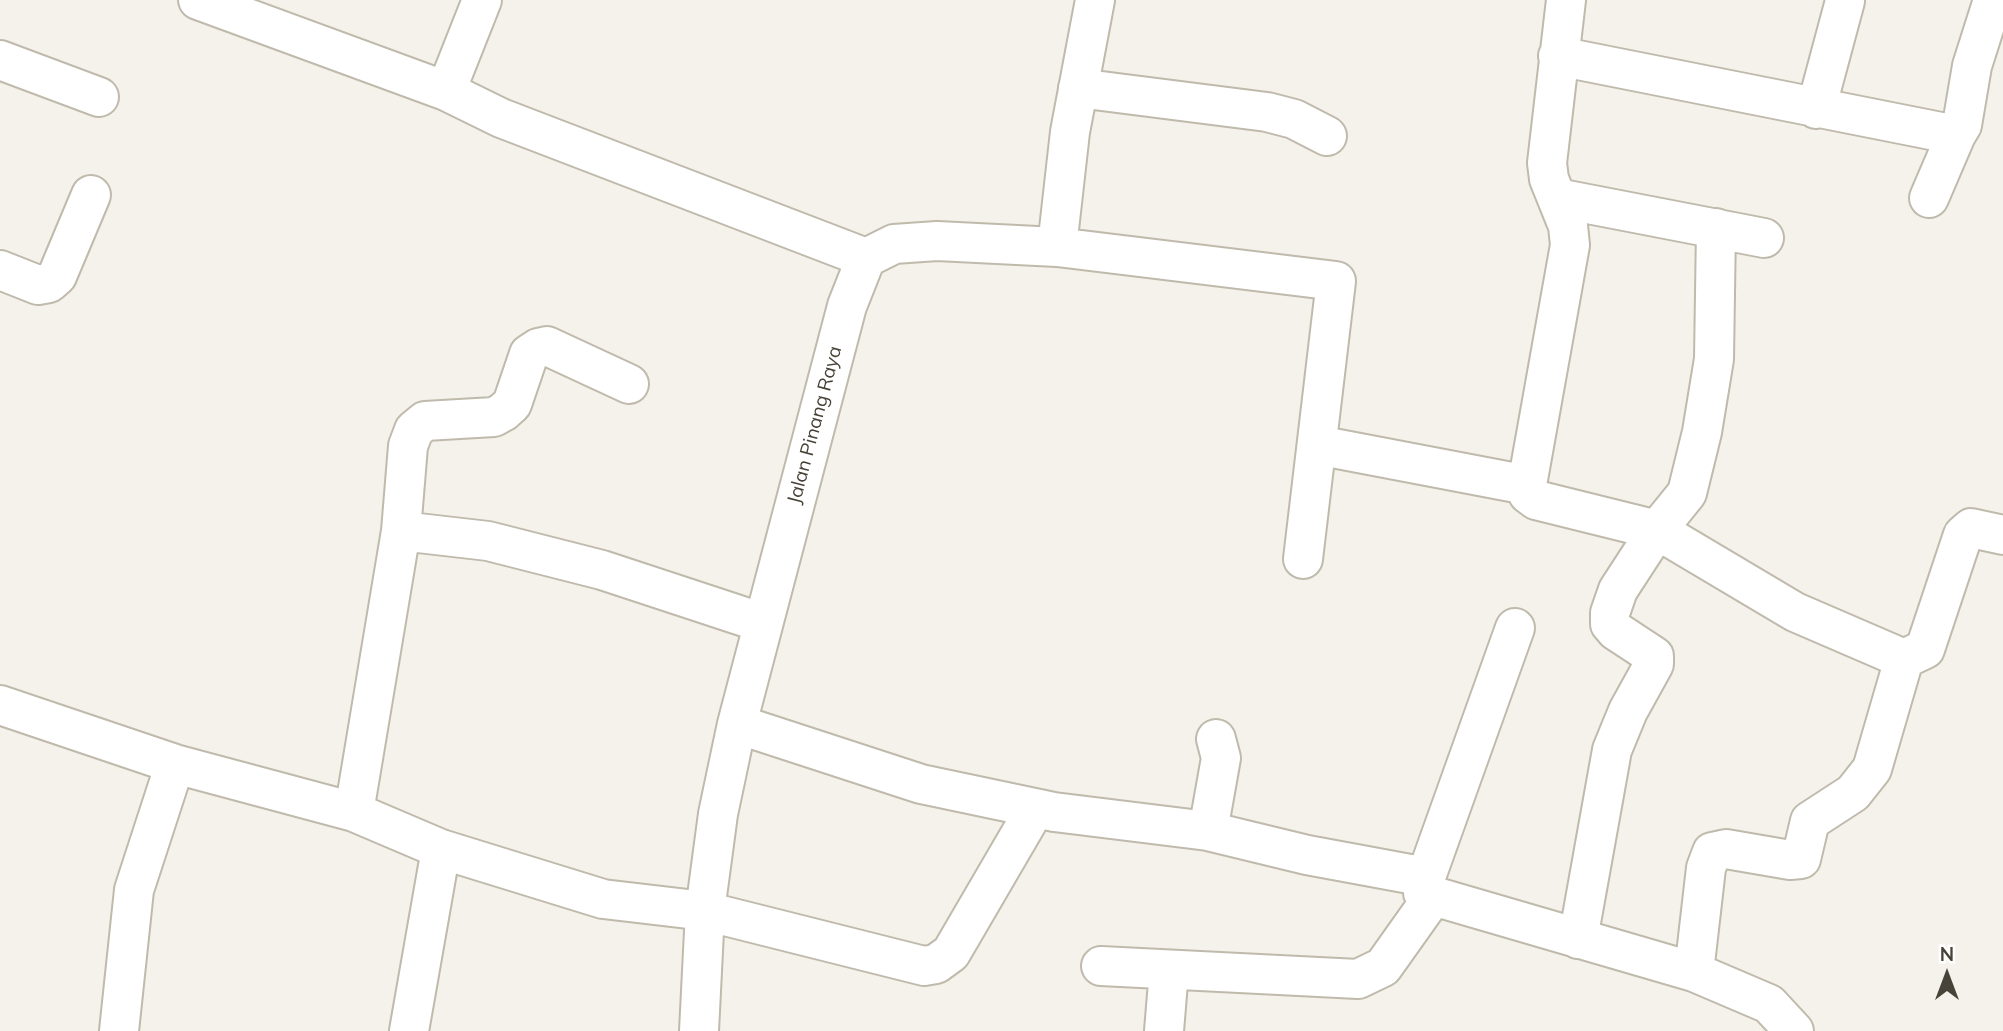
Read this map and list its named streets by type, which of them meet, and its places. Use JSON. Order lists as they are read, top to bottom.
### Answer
{
  "streets": {
    "street": ["Jalan Pinang Raya"]
  },
  "north": "top"
}
